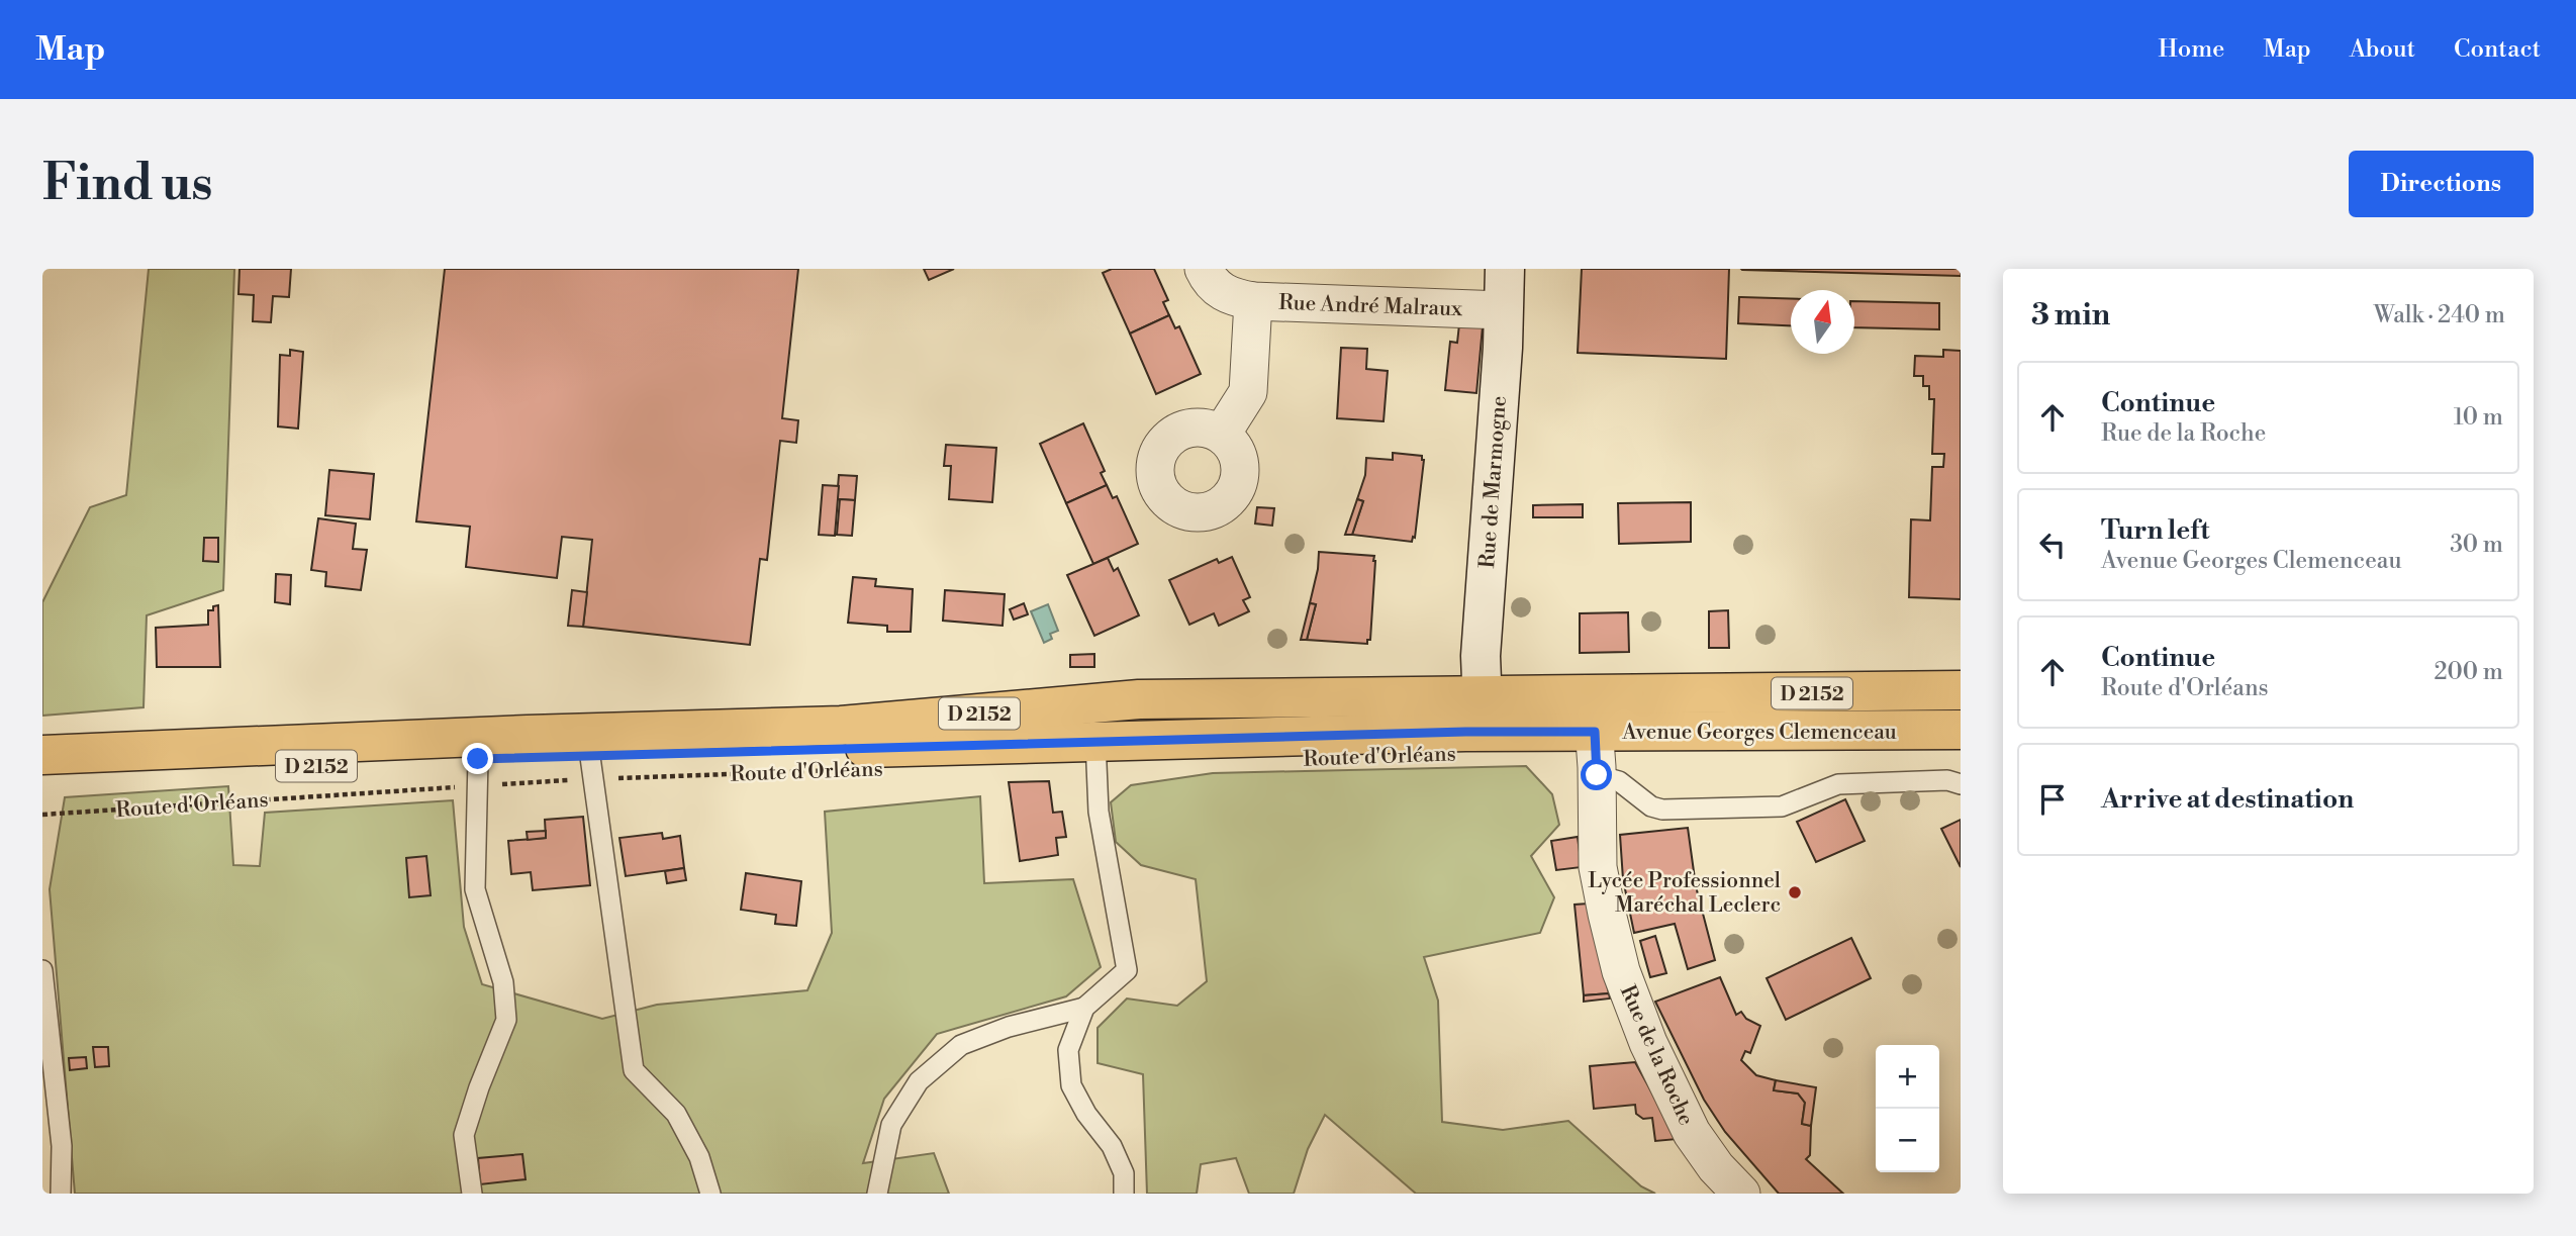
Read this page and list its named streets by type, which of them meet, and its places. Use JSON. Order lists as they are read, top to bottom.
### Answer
{
  "streets": {
    "main road": ["D 2152", "Avenue Georges Clemenceau", "Route d'Orléans"],
    "street": ["Rue André Malraux", "Rue de Marmogne", "Rue de la Roche"]
  },
  "crossings": [
    ["Rue André Malraux", "Rue de Marmogne"],
    ["Rue de Marmogne", "Avenue Georges Clemenceau"],
    ["Avenue Georges Clemenceau", "Route d'Orléans"],
    ["Avenue Georges Clemenceau", "Rue de la Roche"]
  ],
  "places": ["Lycée Professionnel Maréchal Leclerc"],
  "north": "top",
  "page": {
    "header": "Map",
    "nav": [
      "Home",
      "Map",
      "About",
      "Contact"
    ],
    "buttons": "Directions",
    "title": "Find us",
    "heading": ["3 min", "Walk · 240 m"],
    "list": [
      ["Continue", "Rue de la Roche", "10 m"],
      ["Turn left", "Avenue Georges Clemenceau", "30 m"],
      ["Continue", "Route d'Orléans", "200 m"],
      "Arrive at destination"
    ],
    "map_buttons": ["+", "−"]
  }
}
